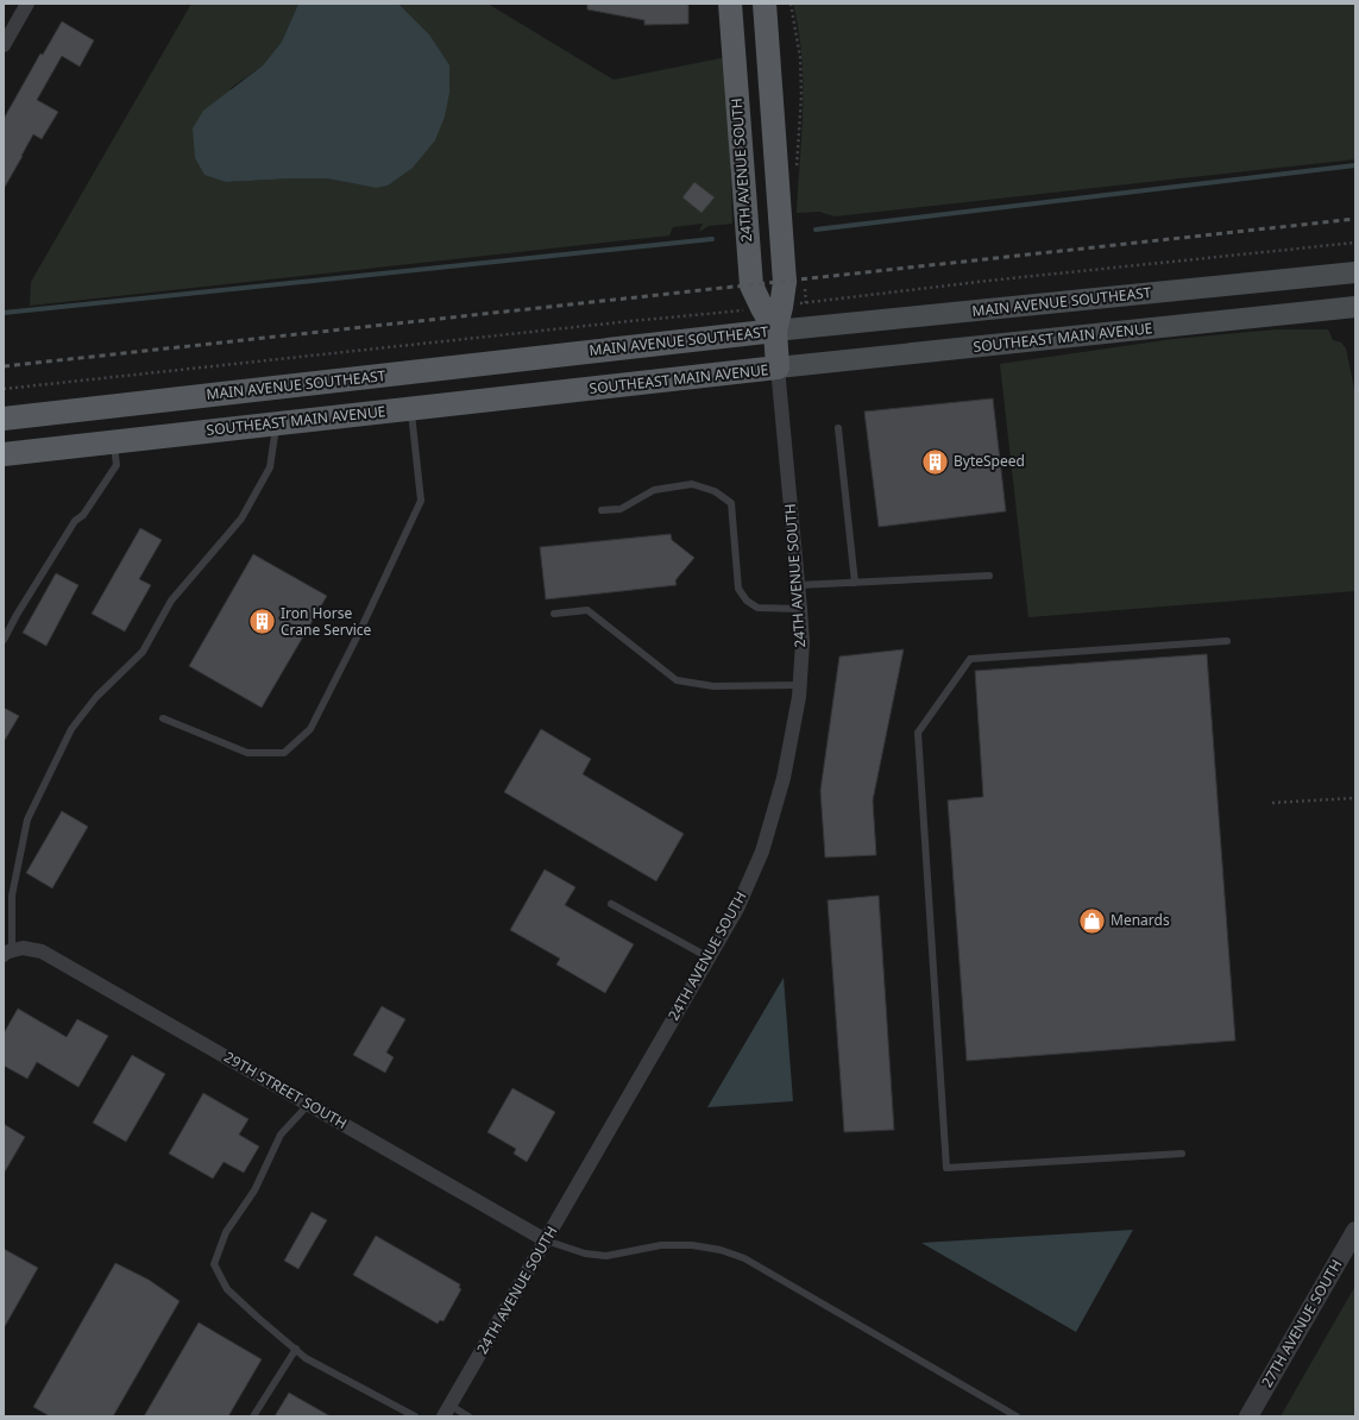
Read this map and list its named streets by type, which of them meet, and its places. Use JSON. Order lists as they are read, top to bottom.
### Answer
{
  "streets": {
    "main road": ["24TH AVENUE SOUTH", "MAIN AVENUE SOUTHEAST", "SOUTHEAST MAIN AVENUE"],
    "street": ["29TH STREET SOUTH", "27TH AVENUE SOUTH"]
  },
  "crossings": [
    ["24TH AVENUE SOUTH", "MAIN AVENUE SOUTHEAST"],
    ["24TH AVENUE SOUTH", "SOUTHEAST MAIN AVENUE"],
    ["24TH AVENUE SOUTH", "29TH STREET SOUTH"]
  ],
  "places": {
    "building": ["ByteSpeed", "Iron Horse Crane Service"],
    "shop": ["Menards"]
  }
}
